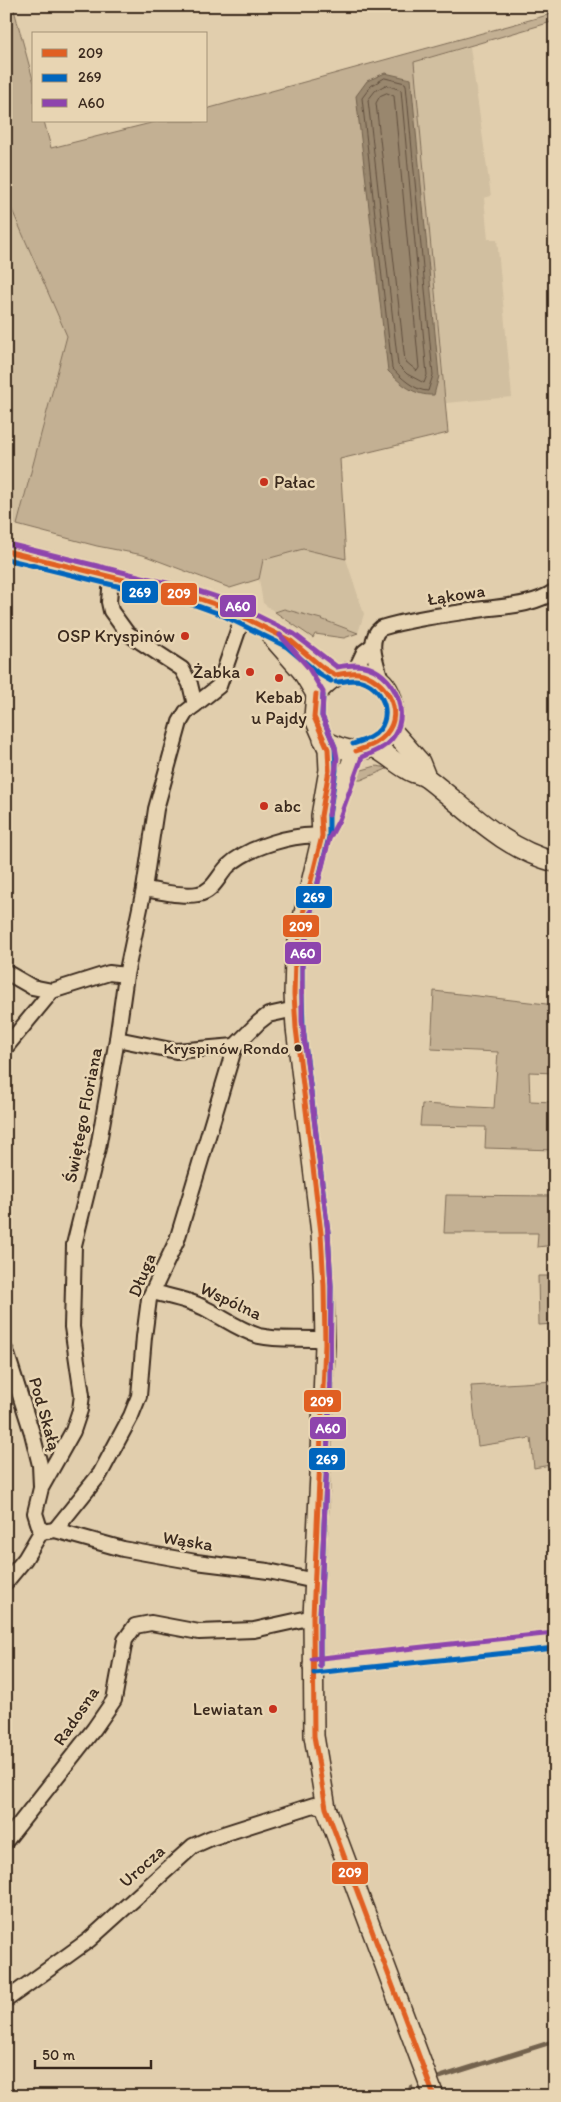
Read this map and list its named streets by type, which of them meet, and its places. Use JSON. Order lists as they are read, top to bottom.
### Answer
{
  "streets": {
    "street": [
      "Łąkowa",
      "Świętego Floriana",
      "Długa",
      "Wspólna",
      "Pod Skałą",
      "Wąska",
      "Radosna",
      "Urocza"
    ]
  },
  "crossings": [
    ["Świętego Floriana", "Długa"],
    ["Świętego Floriana", "Pod Skałą"],
    ["Świętego Floriana", "Wąska"],
    ["Długa", "Wspólna"],
    ["Długa", "Wąska"]
  ],
  "places": [
    "Pałac",
    "OSP Kryspinów",
    "Żabka",
    "Kebab u Pajdy",
    "abc",
    "Kryspinów Rondo",
    "Lewiatan"
  ],
  "lines": ["transit line A60", "transit line 209", "transit line 269"],
  "legend": ["209", "269", "A60"],
  "scale_bar": "50 m"
}
